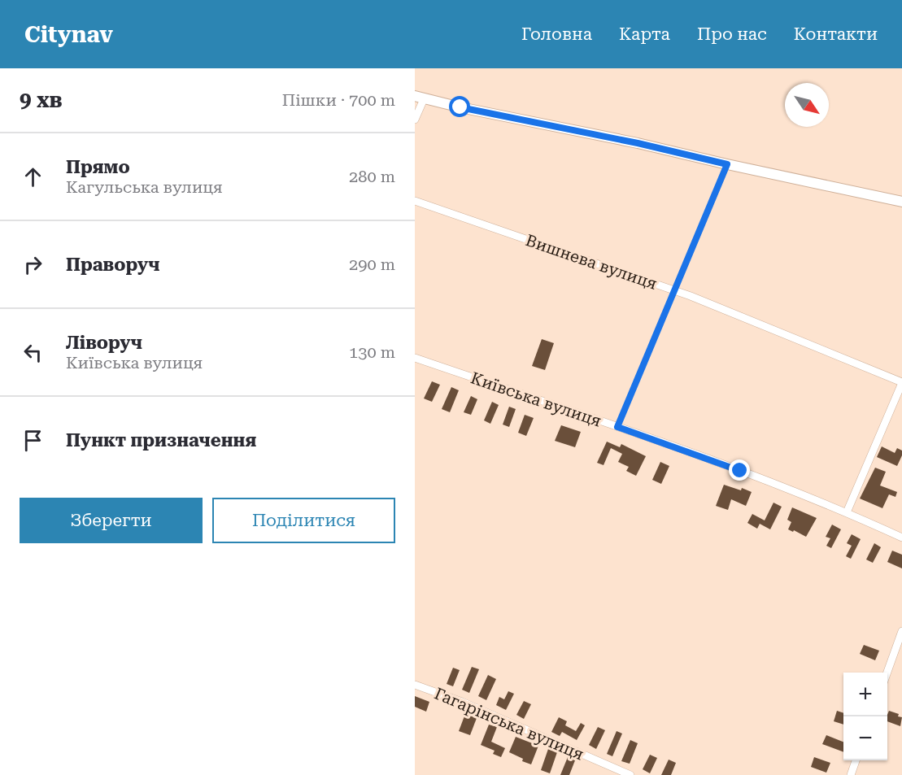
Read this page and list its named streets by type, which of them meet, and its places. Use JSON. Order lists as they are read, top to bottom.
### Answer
{
  "streets": {
    "street": ["Вишнева вулиця", "Київська вулиця", "Гагарінська вулиця"]
  },
  "north": "bottom right",
  "page": {
    "header": "Citynav",
    "nav": [
      "Головна",
      "Карта",
      "Про нас",
      "Контакти"
    ],
    "heading": ["9 хв", "Пішки · 700 m"],
    "list": [
      ["Прямо", "Кагульська вулиця", "280 m"],
      ["Праворуч", "290 m"],
      ["Ліворуч", "Київська вулиця", "130 m"],
      "Пункт призначення"
    ],
    "buttons": ["Зберегти", "Поділитися"],
    "map_buttons": ["+", "−"]
  }
}
